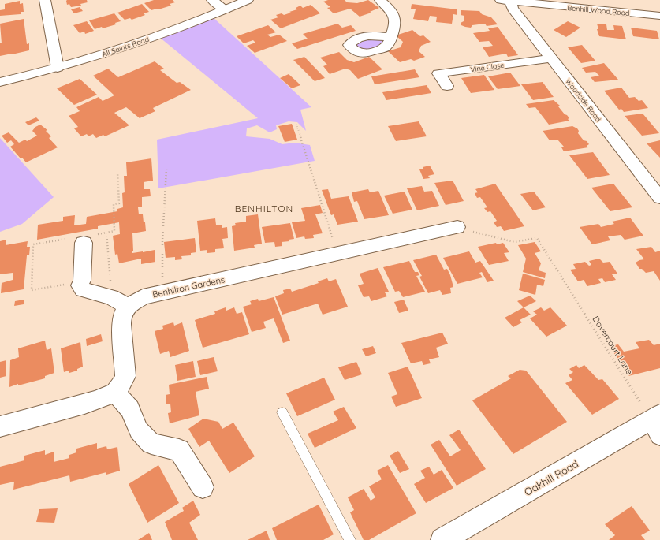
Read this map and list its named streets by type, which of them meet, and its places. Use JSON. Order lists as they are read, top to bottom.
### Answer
{
  "streets": {
    "street": [
      "Benhill Wood Road",
      "All Saints Road",
      "Vine Close",
      "Woodside Road",
      "Benhilton Gardens",
      "Oakhill Road"
    ],
    "path": ["Dovercourt Lane"]
  },
  "crossings": [
    ["Benhill Wood Road", "Woodside Road"],
    ["Vine Close", "Woodside Road"],
    ["Benhilton Gardens", "Dovercourt Lane"],
    ["Dovercourt Lane", "Oakhill Road"]
  ],
  "districts": ["BENHILTON"]
}
